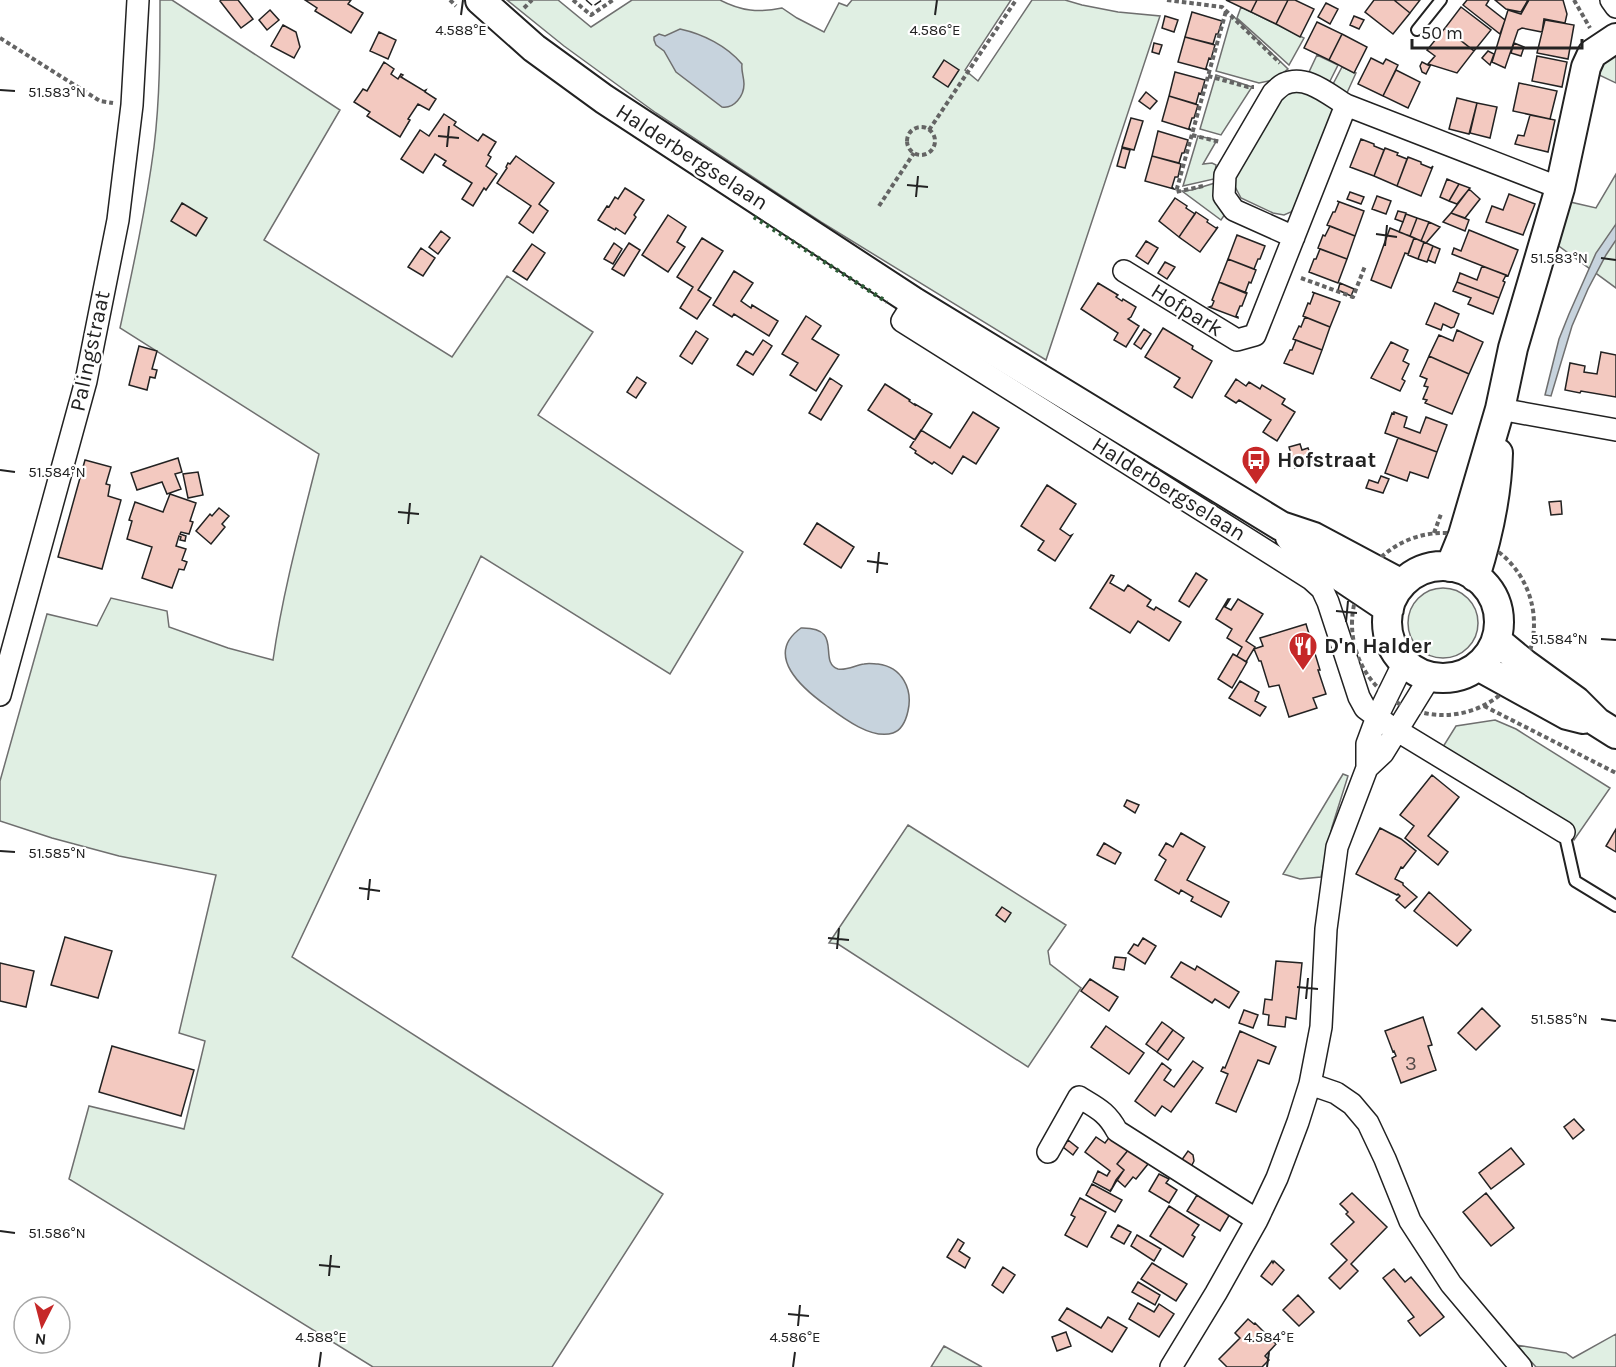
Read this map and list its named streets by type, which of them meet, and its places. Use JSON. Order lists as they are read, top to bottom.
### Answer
{
  "streets": {
    "main road": ["Halderbergselaan"],
    "street": ["Hofpark", "Palingstraat"]
  },
  "places": {
    "bus stop": ["Hofstraat"],
    "restaurant": ["D'n Halder"]
  },
  "house_numbers": ["3"],
  "scale_bar": "50 m",
  "north": "bottom",
  "coordinates": [
    "4.588°E",
    "4.586°E",
    "51.583°N",
    "51.584°N",
    "51.585°N",
    "51.586°N",
    "4.584°E"
  ]
}
